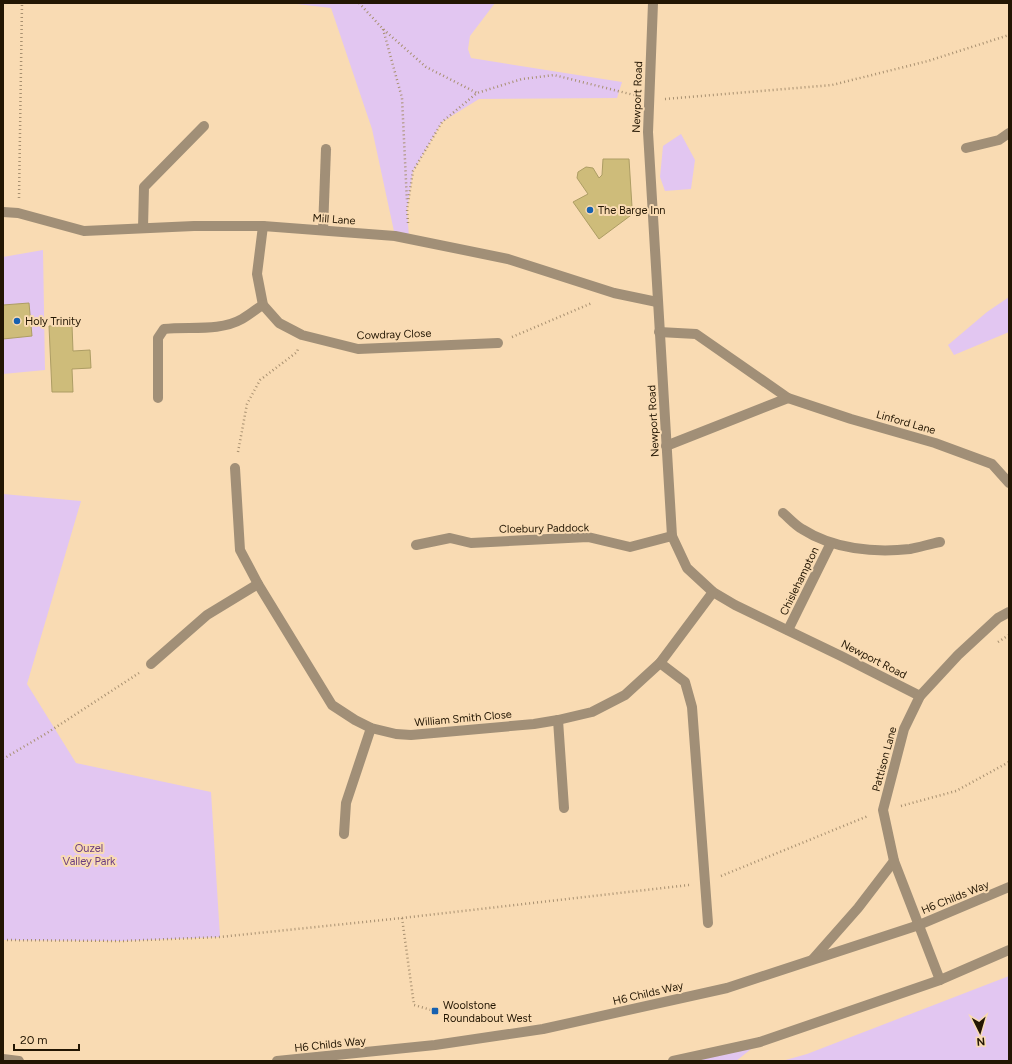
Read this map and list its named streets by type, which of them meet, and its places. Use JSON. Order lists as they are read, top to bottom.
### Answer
{
  "streets": {
    "street": [
      "Newport Road",
      "Mill Lane",
      "Cowdray Close",
      "Linford Lane",
      "Cloebury Paddock",
      "Chislehampton",
      "William Smith Close",
      "Pattison Lane",
      "H6 Childs Way"
    ]
  },
  "crossings": [
    ["Newport Road", "Mill Lane"],
    ["Newport Road", "Linford Lane"],
    ["Newport Road", "Cloebury Paddock"],
    ["Newport Road", "Chislehampton"],
    ["Newport Road", "William Smith Close"],
    ["Newport Road", "Pattison Lane"],
    ["Pattison Lane", "H6 Childs Way"]
  ],
  "parks": ["Ouzel Valley Park"],
  "places": {
    "other": ["The Barge Inn", "Holy Trinity"],
    "transit": ["Woolstone Roundabout West"]
  },
  "scale_bar": "20 m",
  "north": "bottom"
}
